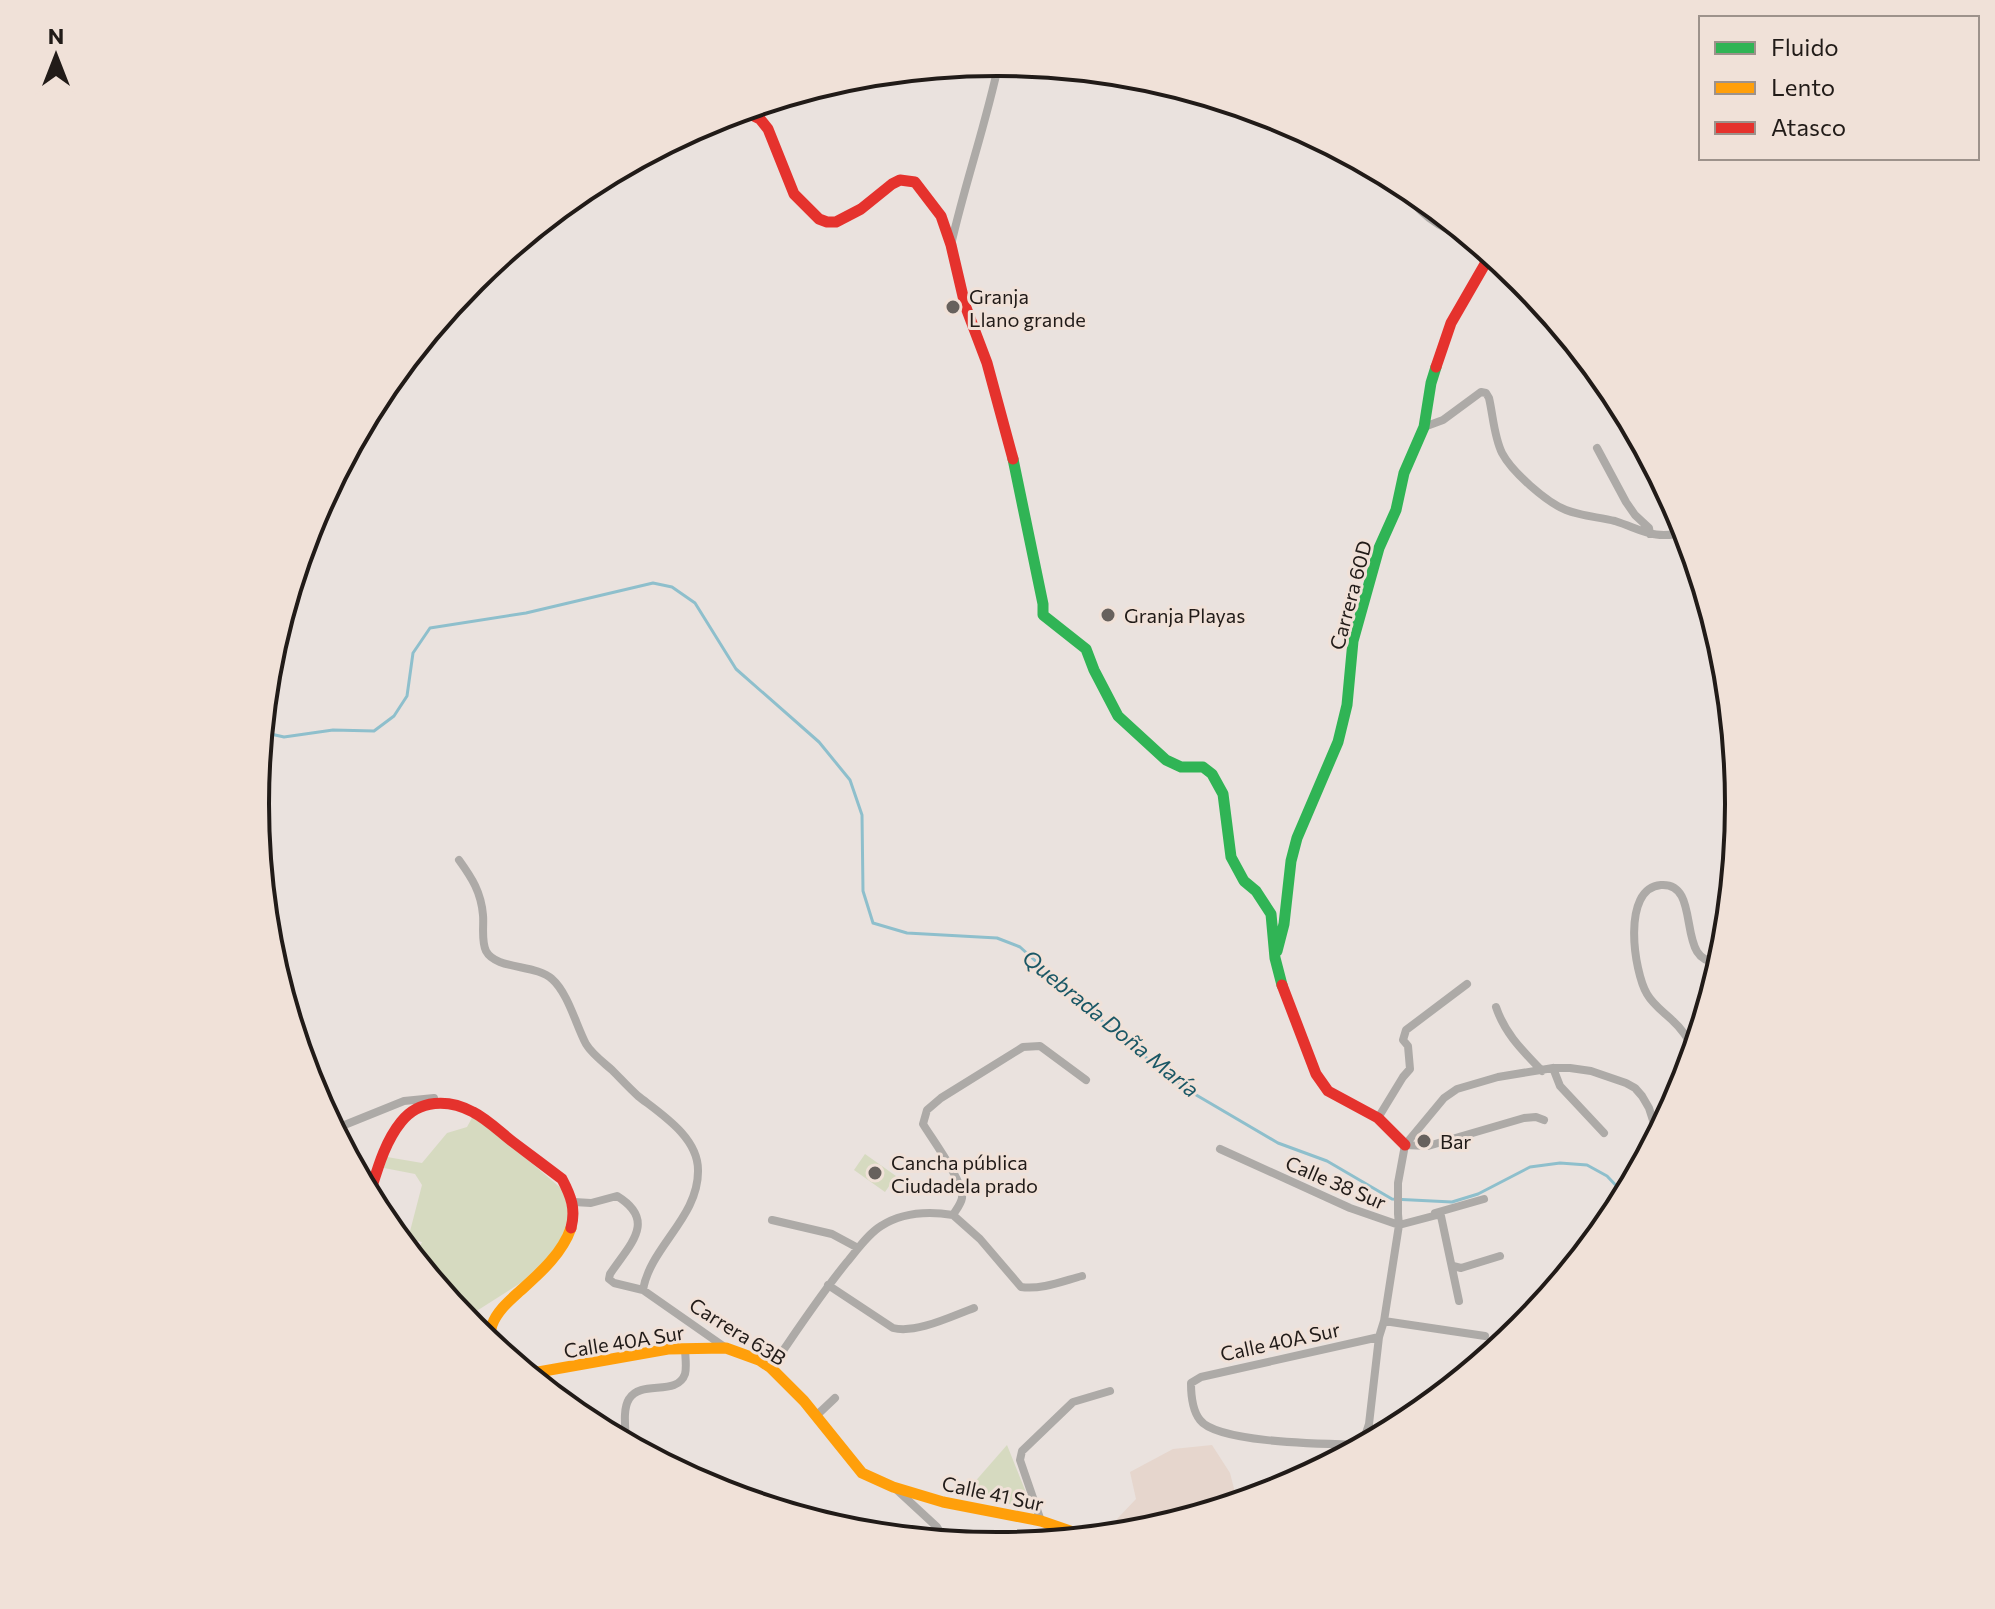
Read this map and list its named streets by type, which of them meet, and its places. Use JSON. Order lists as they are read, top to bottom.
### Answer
{
  "streets": {
    "street": [
      "Carrera 60D",
      "Calle 38 Sur",
      "Carrera 63B",
      "Calle 40A Sur",
      "Calle 41 Sur"
    ]
  },
  "crossings": [
    ["Carrera 63B", "Calle 40A Sur"],
    ["Carrera 63B", "Calle 41 Sur"]
  ],
  "water": ["Quebrada Doña María"],
  "places": [
    "Granja Llano grande",
    "Granja Playas",
    "Bar",
    "Cancha pública Ciudadela prado"
  ],
  "legend": ["Fluido", "Lento", "Atasco"],
  "north": "top"
}
